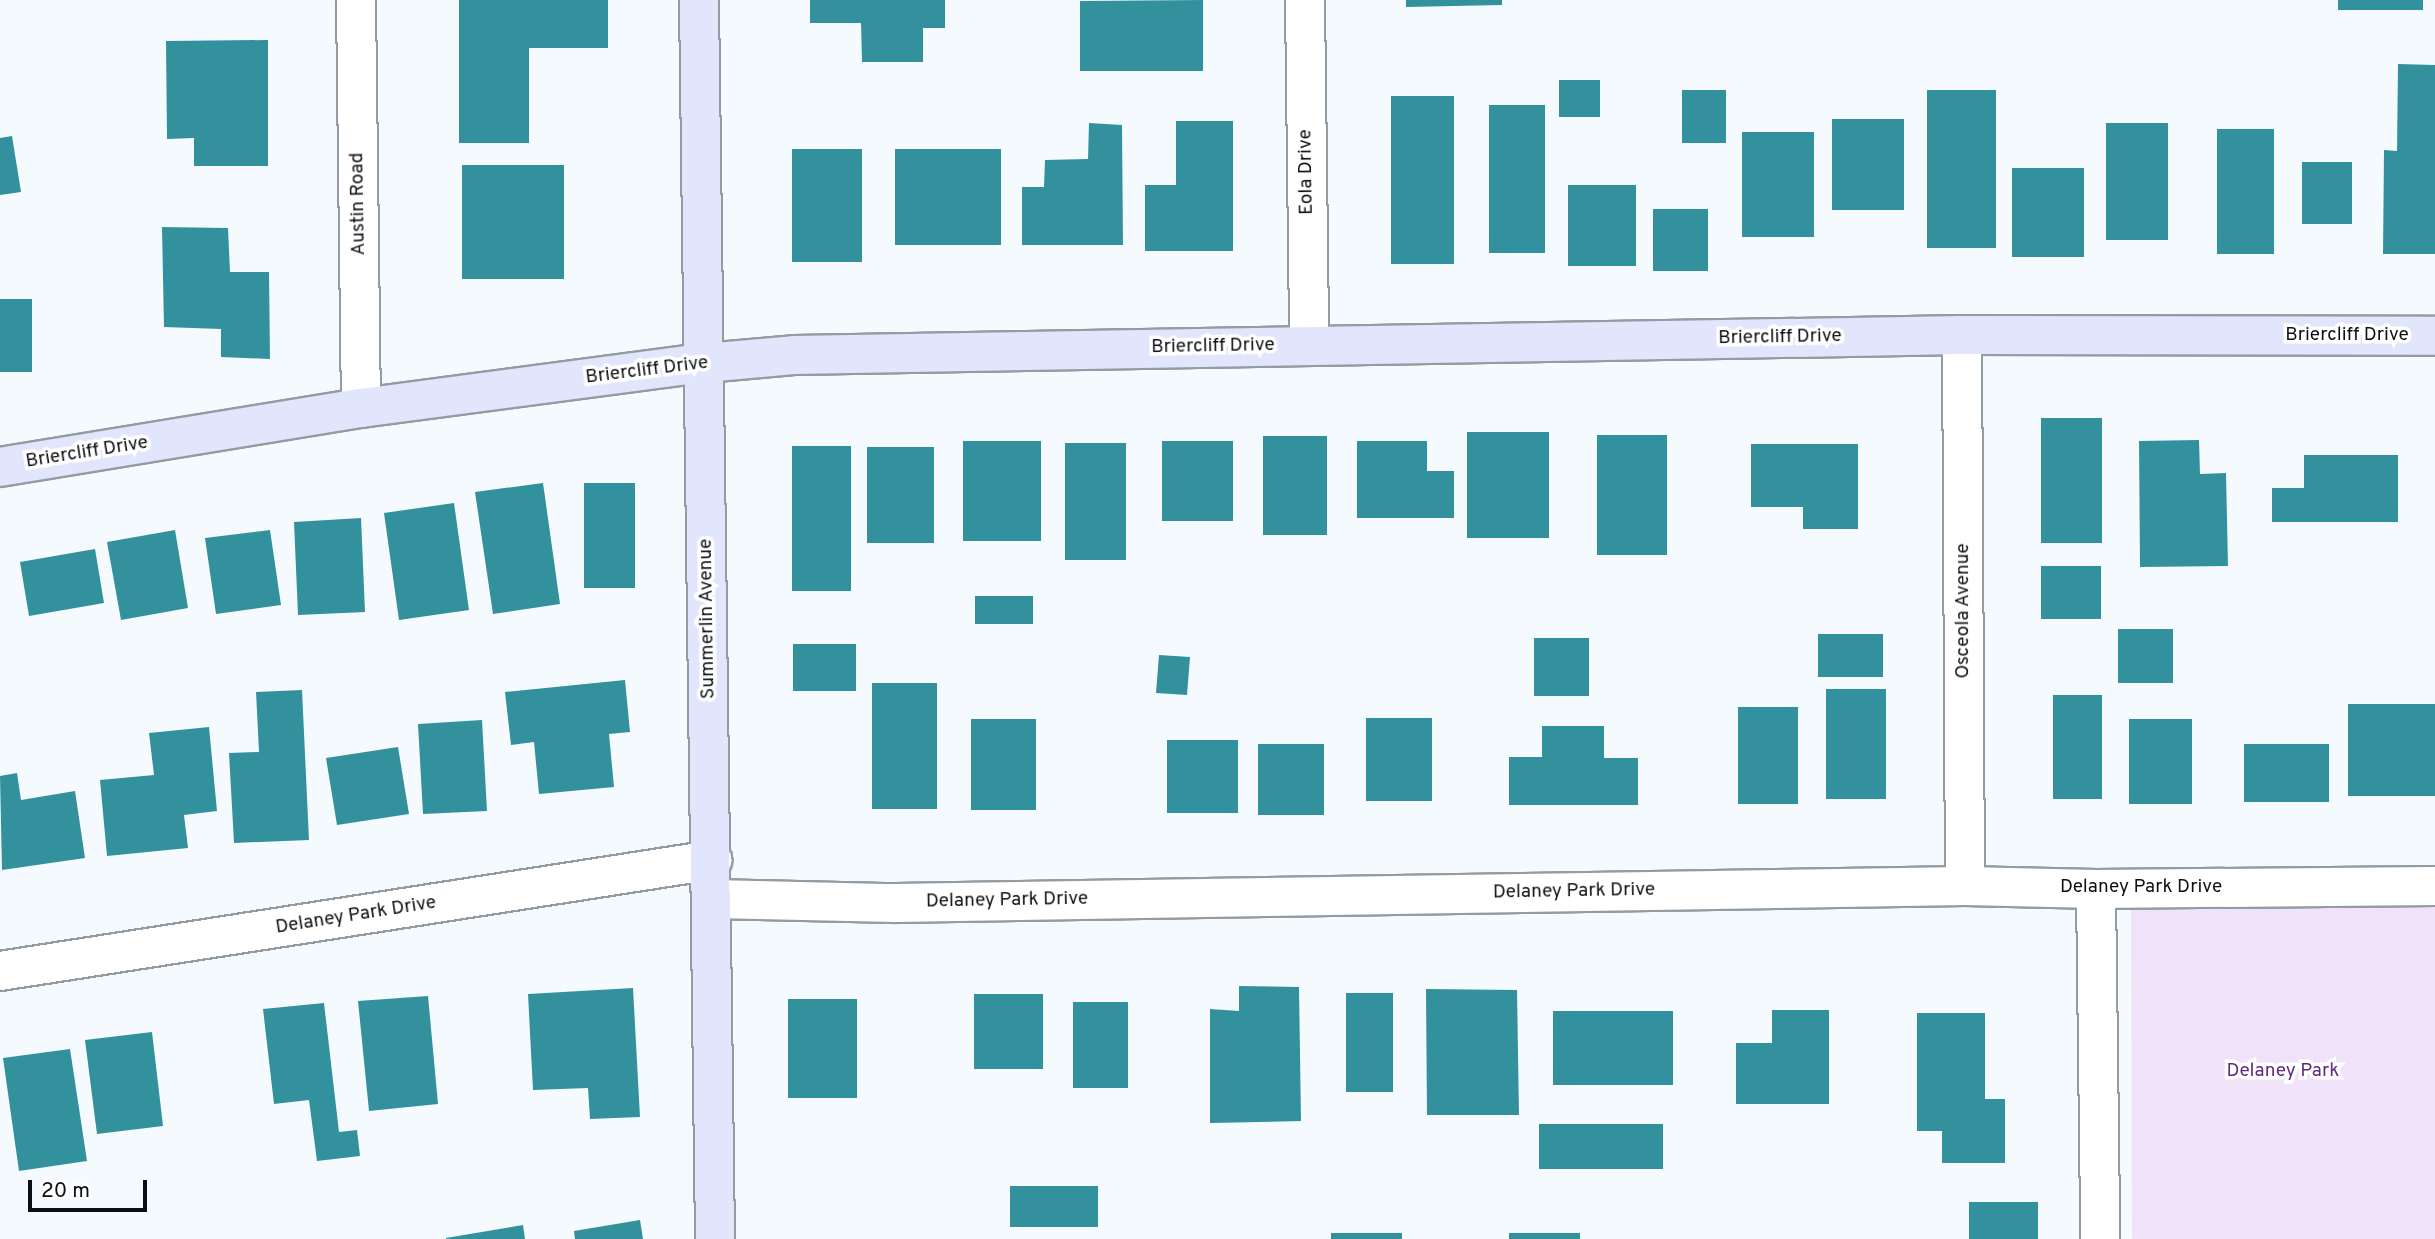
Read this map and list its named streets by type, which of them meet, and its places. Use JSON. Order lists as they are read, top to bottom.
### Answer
{
  "streets": {
    "street": [
      "Eola Drive",
      "Austin Road",
      "Briercliff Drive",
      "Osceola Avenue",
      "Summerlin Avenue",
      "Delaney Park Drive"
    ]
  },
  "crossings": [
    ["Eola Drive", "Briercliff Drive"],
    ["Austin Road", "Briercliff Drive"],
    ["Briercliff Drive", "Osceola Avenue"],
    ["Briercliff Drive", "Summerlin Avenue"],
    ["Osceola Avenue", "Delaney Park Drive"],
    ["Summerlin Avenue", "Delaney Park Drive"]
  ],
  "parks": ["Delaney Park"],
  "scale_bar": "20 m"
}
